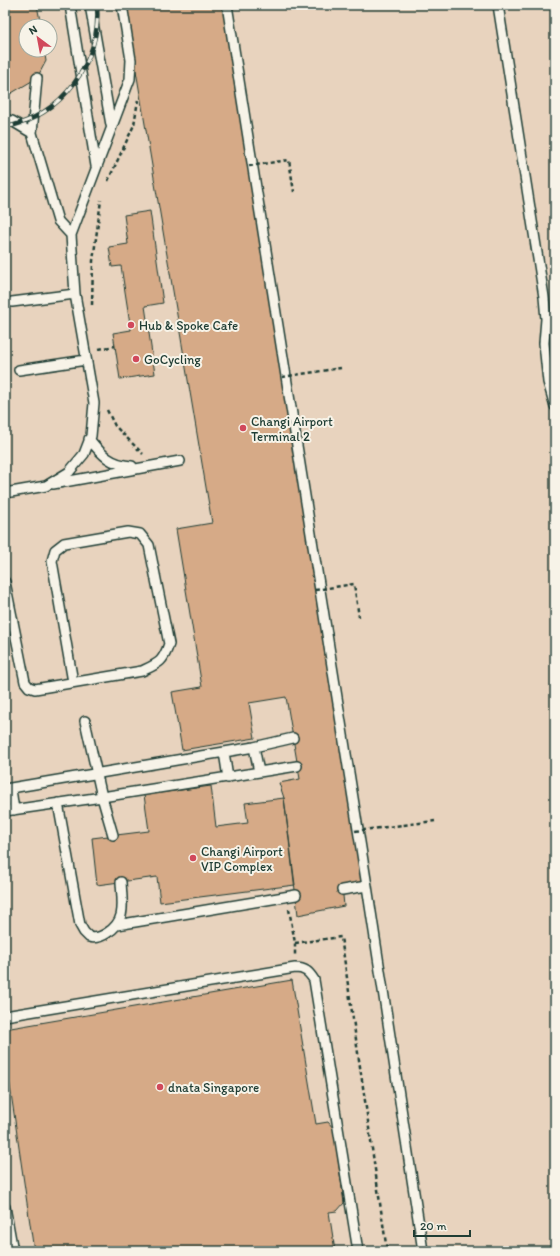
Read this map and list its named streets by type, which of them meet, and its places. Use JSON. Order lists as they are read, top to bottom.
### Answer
{
  "places": [
    "Hub & Spoke Cafe",
    "GoCycling",
    "Changi Airport Terminal 2",
    "Changi Airport VIP Complex",
    "dnata Singapore"
  ],
  "scale_bar": "20 m",
  "north": "top left"
}
